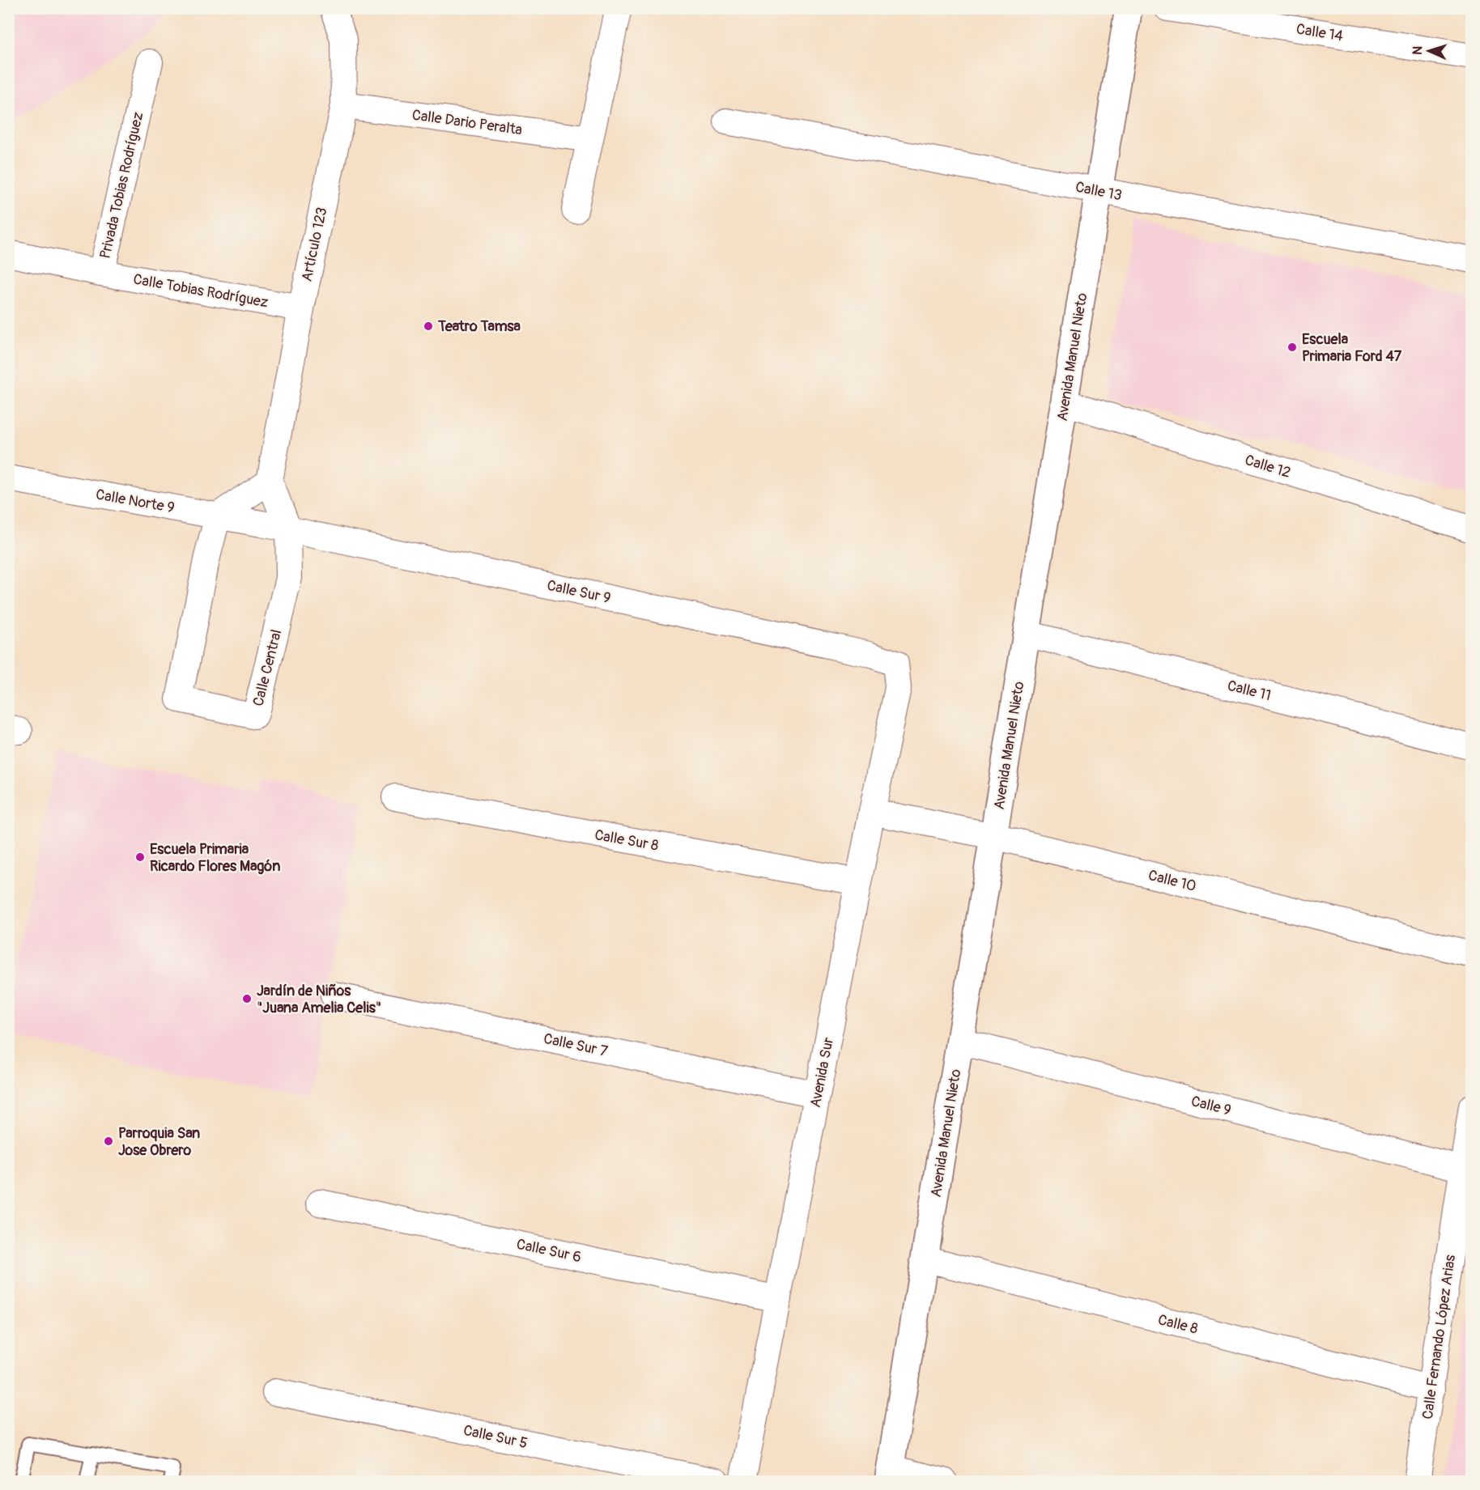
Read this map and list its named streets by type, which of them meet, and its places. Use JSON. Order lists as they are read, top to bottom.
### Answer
{
  "streets": {
    "street": [
      "Calle 14",
      "Calle Dario Peralta",
      "Privada Tobias Rodríguez",
      "Calle 13",
      "Artículo 123",
      "Calle Tobias Rodríguez",
      "Avenida Manuel Nieto",
      "Calle 12",
      "Calle Norte 9",
      "Calle Sur 9",
      "Calle Central",
      "Calle 11",
      "Calle Sur 8",
      "Calle 10",
      "Calle Sur 7",
      "Avenida Sur",
      "Calle 9",
      "Calle Sur 6",
      "Calle 8",
      "Calle Fernando López Arias",
      "Calle Sur 5"
    ]
  },
  "crossings": [
    ["Calle Dario Peralta", "Artículo 123"],
    ["Privada Tobias Rodríguez", "Calle Tobias Rodríguez"],
    ["Calle 13", "Avenida Manuel Nieto"],
    ["Artículo 123", "Calle Tobias Rodríguez"],
    ["Avenida Manuel Nieto", "Calle 12"],
    ["Avenida Manuel Nieto", "Calle 11"],
    ["Avenida Manuel Nieto", "Calle 10"],
    ["Avenida Manuel Nieto", "Calle 9"],
    ["Avenida Manuel Nieto", "Calle 8"],
    ["Calle Norte 9", "Calle Sur 9"],
    ["Calle Norte 9", "Calle Central"],
    ["Calle Sur 9", "Calle Central"],
    ["Calle Sur 9", "Avenida Sur"],
    ["Calle Sur 8", "Avenida Sur"],
    ["Calle 10", "Avenida Sur"],
    ["Calle Sur 7", "Avenida Sur"],
    ["Avenida Sur", "Calle Sur 6"],
    ["Calle 9", "Calle Fernando López Arias"],
    ["Calle 8", "Calle Fernando López Arias"]
  ],
  "places": [
    "Teatro Tamsa",
    "Escuela Primaria Ford 47",
    "Escuela Primaria Ricardo Flores Magón",
    "Jardín de Niños \"Juana Amelia Celis\"",
    "Parroquia San Jose Obrero"
  ],
  "north": "left"
}
